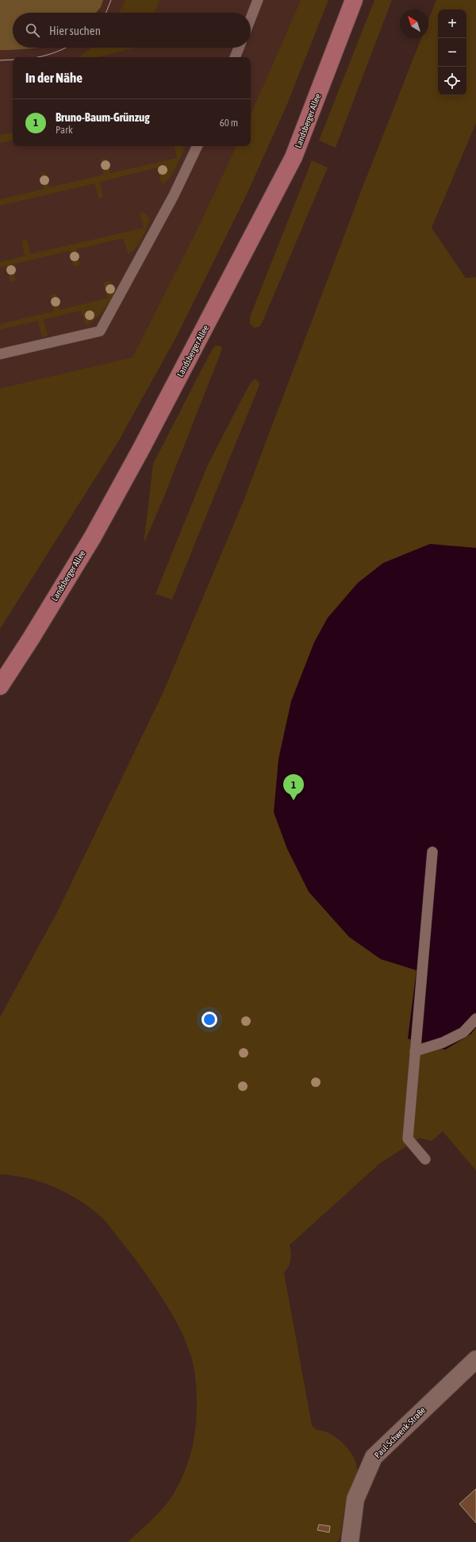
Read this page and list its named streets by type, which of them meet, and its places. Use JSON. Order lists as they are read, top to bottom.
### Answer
{
  "streets": {
    "main road": ["Landsberger Allee"],
    "street": ["Paul-Schwenk-Straße"]
  },
  "north": "top left",
  "page": {
    "map_buttons": ["+", "−"],
    "search": "Hier suchen",
    "heading": "In der Nähe",
    "list": [
      {
        "mark": "1",
        "name": "Bruno-Baum-Grünzug",
        "note": "Park",
        "value": "60 m"
      }
    ],
    "pins": "1"
  }
}
